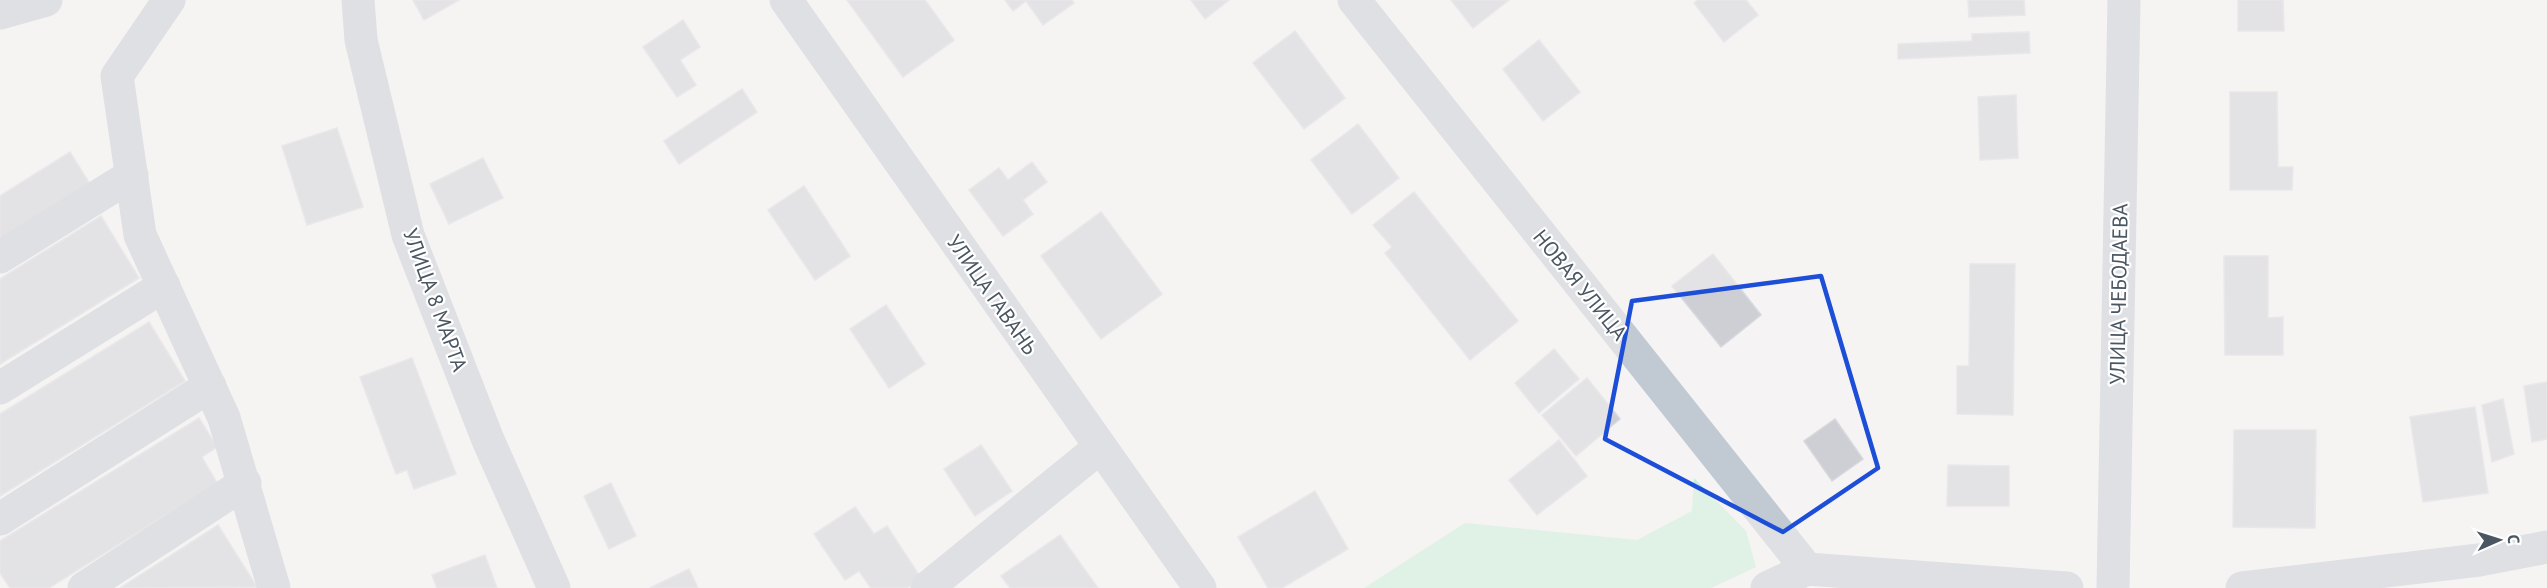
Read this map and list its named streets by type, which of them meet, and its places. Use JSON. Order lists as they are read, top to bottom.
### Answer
{
  "streets": {
    "street": [
      "НОВАЯ УЛИЦА",
      "УЛИЦА ЧЕБОДАЕВА",
      "УЛИЦА ГАВАНЬ",
      "УЛИЦА 8 МАРТА"
    ]
  },
  "north": "right"
}
